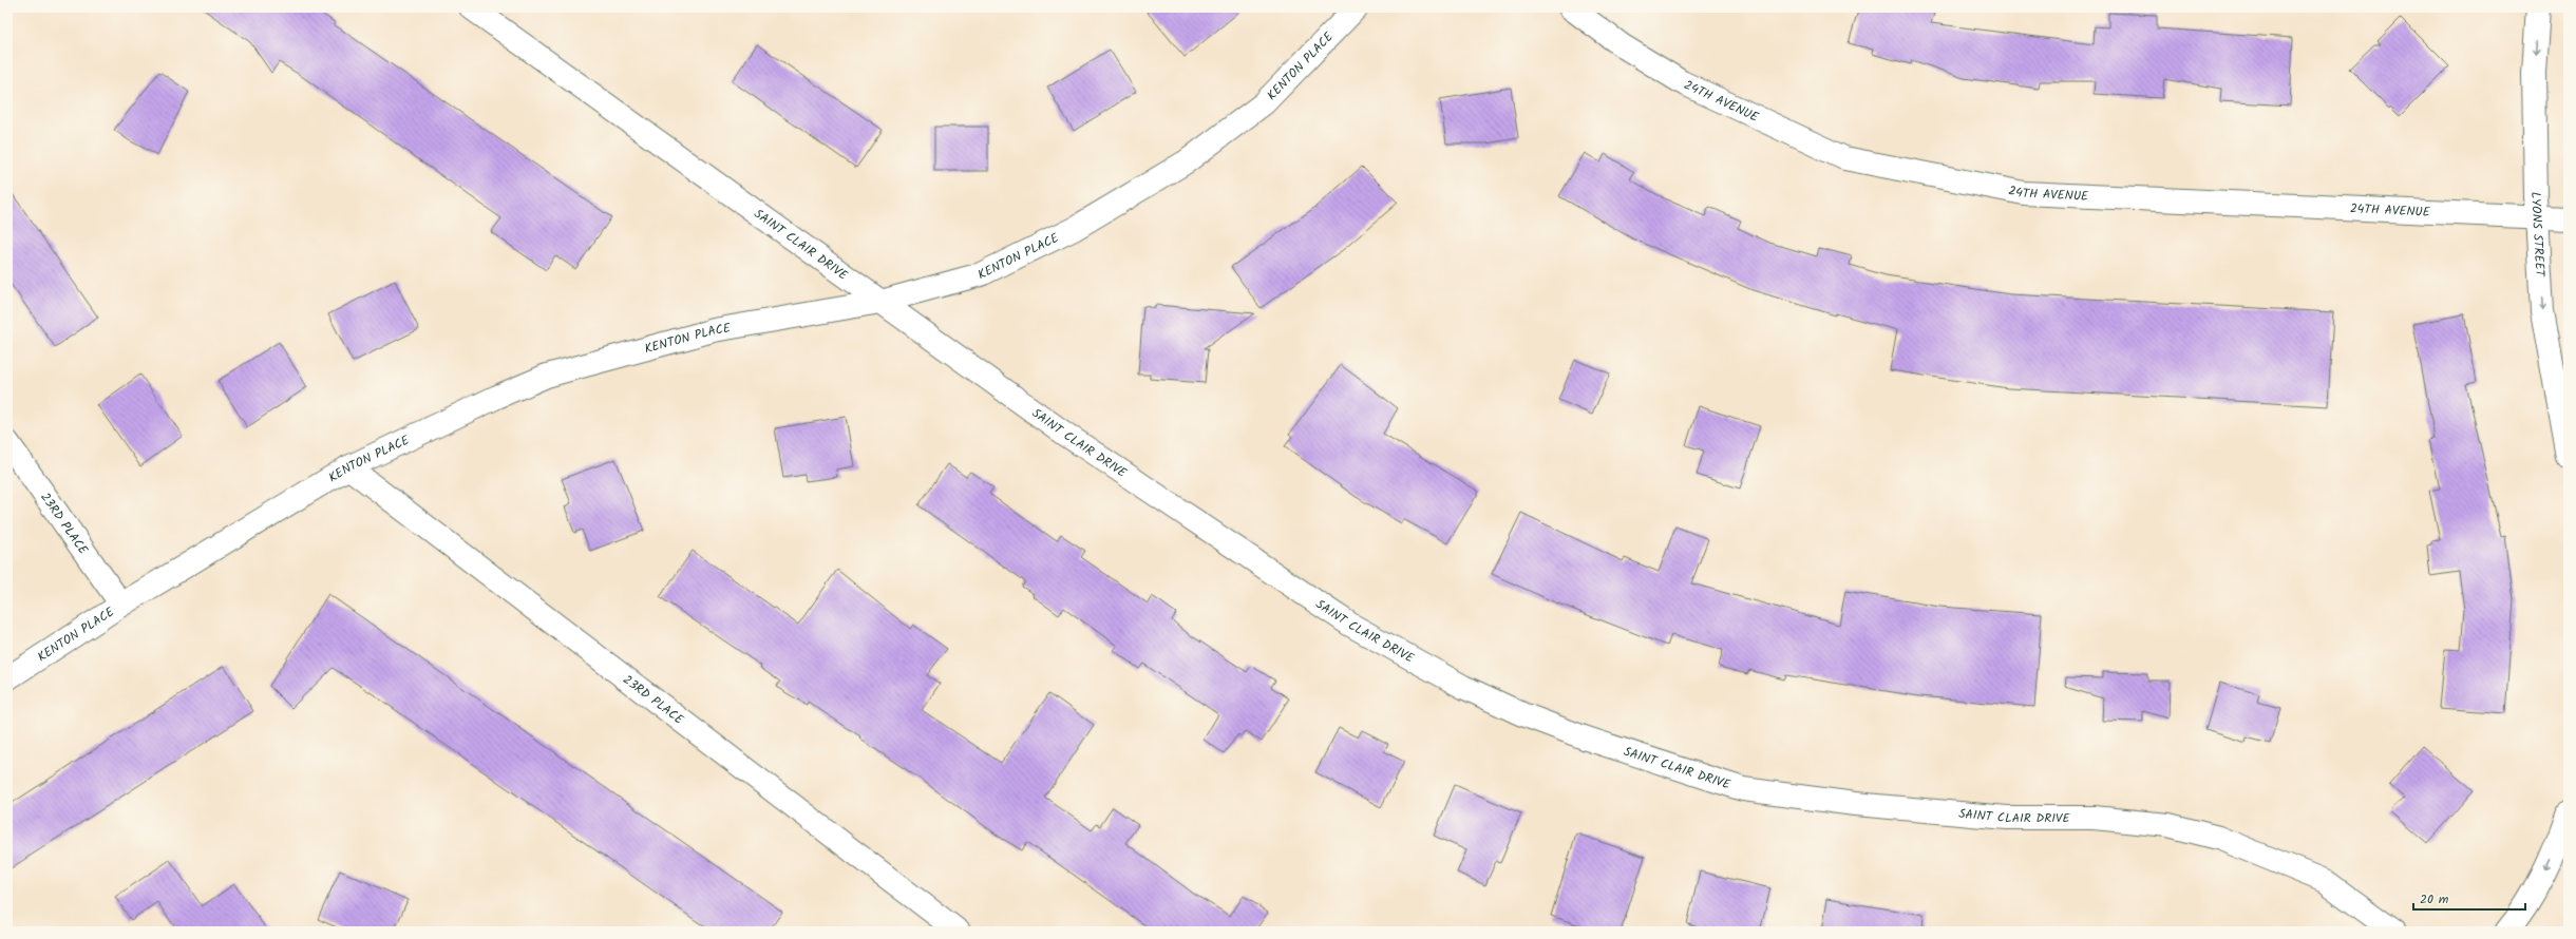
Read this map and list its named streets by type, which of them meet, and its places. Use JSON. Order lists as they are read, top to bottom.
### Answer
{
  "streets": {
    "street": [
      "KENTON PLACE",
      "24TH AVENUE",
      "LYONS STREET",
      "SAINT CLAIR DRIVE",
      "23RD PLACE"
    ]
  },
  "crossings": [
    ["KENTON PLACE", "SAINT CLAIR DRIVE"],
    ["KENTON PLACE", "23RD PLACE"],
    ["24TH AVENUE", "LYONS STREET"]
  ],
  "one_way": ["LYONS STREET"],
  "scale_bar": "20 m"
}
